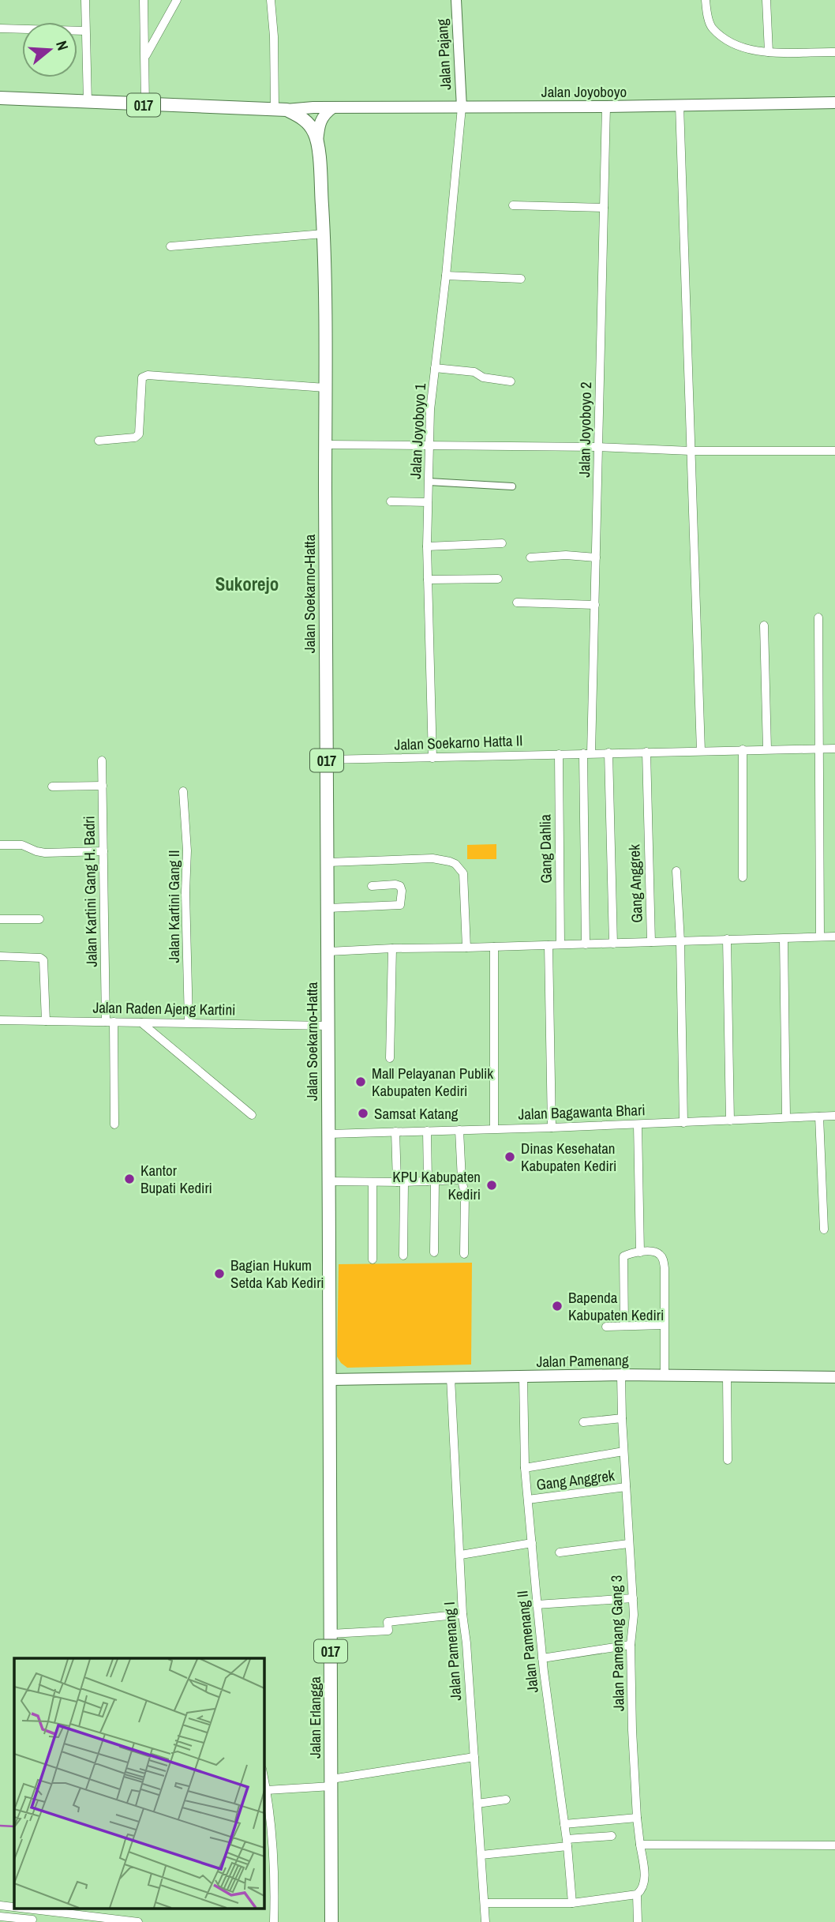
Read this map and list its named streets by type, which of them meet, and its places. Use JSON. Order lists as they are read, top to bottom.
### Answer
{
  "streets": {
    "main road": [
      "Jalan Joyoboyo",
      "017",
      "Jalan Soekarno-Hatta",
      "Jalan Pamenang",
      "Jalan Erlangga"
    ],
    "street": [
      "Jalan Pajang",
      "Jalan Joyoboyo 2",
      "Jalan Joyoboyo 1",
      "Jalan Soekarno Hatta II",
      "Gang Dahlia",
      "Gang Anggrek",
      "Jalan Kartini Gang H. Badri",
      "Jalan Kartini Gang II",
      "Jalan Raden Ajeng Kartini",
      "Jalan Bagawanta Bhari",
      "Jalan Pamenang II",
      "Jalan Pamenang Gang 3",
      "Jalan Pamenang I"
    ]
  },
  "crossings": [
    ["Jalan Pajang", "Jalan Joyoboyo"],
    ["Jalan Pajang", "Jalan Joyoboyo 1"],
    ["Jalan Joyoboyo", "017"],
    ["Jalan Joyoboyo", "Jalan Joyoboyo 2"],
    ["Jalan Joyoboyo", "Jalan Joyoboyo 1"],
    ["Jalan Joyoboyo", "Jalan Soekarno-Hatta"],
    ["017", "Jalan Soekarno-Hatta"],
    ["Jalan Joyoboyo 2", "Jalan Soekarno Hatta II"],
    ["Jalan Joyoboyo 1", "Jalan Soekarno Hatta II"],
    ["Jalan Soekarno-Hatta", "Jalan Soekarno Hatta II"],
    ["Jalan Soekarno-Hatta", "Jalan Raden Ajeng Kartini"],
    ["Jalan Soekarno-Hatta", "Jalan Bagawanta Bhari"],
    ["Jalan Soekarno-Hatta", "Jalan Pamenang"],
    ["Jalan Soekarno-Hatta", "Jalan Erlangga"],
    ["Jalan Soekarno Hatta II", "Gang Dahlia"],
    ["Jalan Soekarno Hatta II", "Gang Anggrek"],
    ["Gang Anggrek", "Jalan Pamenang II"],
    ["Gang Anggrek", "Jalan Pamenang Gang 3"],
    ["Jalan Kartini Gang H. Badri", "Jalan Raden Ajeng Kartini"],
    ["Jalan Kartini Gang II", "Jalan Raden Ajeng Kartini"],
    ["Jalan Pamenang", "Jalan Pamenang II"],
    ["Jalan Pamenang", "Jalan Pamenang Gang 3"],
    ["Jalan Pamenang", "Jalan Pamenang I"],
    ["Jalan Pamenang", "Jalan Erlangga"]
  ],
  "districts": ["Sukorejo"],
  "places": [
    "Mall Pelayanan Publik Kabupaten Kediri",
    "Samsat Katang",
    "Dinas Kesehatan Kabupaten Kediri",
    "Kantor Bupati Kediri",
    "KPU Kabupaten Kediri",
    "Bagian Hukum Setda Kab Kediri",
    "Bapenda Kabupaten Kediri"
  ],
  "north": "right"
}
